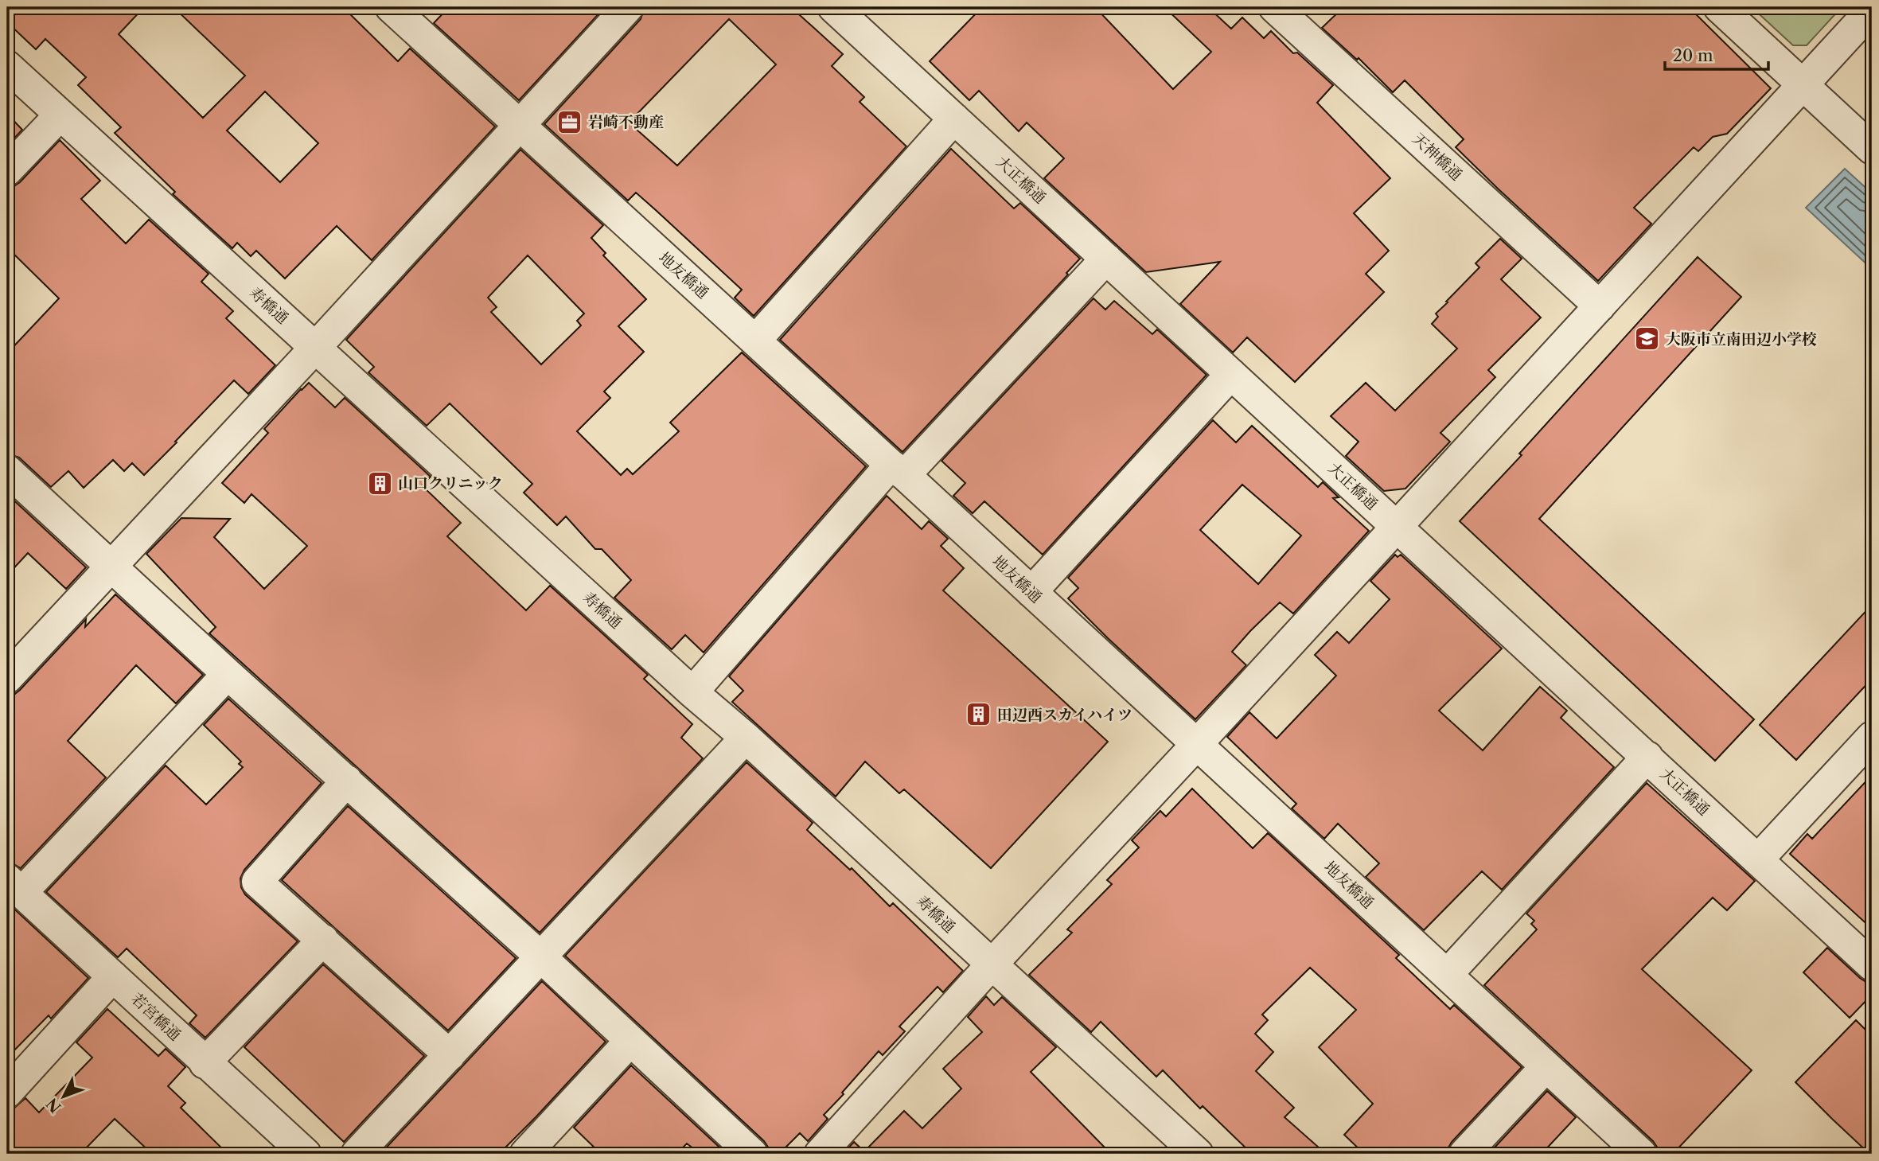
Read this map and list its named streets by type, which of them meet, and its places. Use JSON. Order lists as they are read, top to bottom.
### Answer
{
  "streets": {
    "street": [
      "天神橋通",
      "大正橋通",
      "地友橋通",
      "寿橋通",
      "若宮橋通"
    ]
  },
  "places": {
    "office": ["岩崎不動産"],
    "school or university": ["大阪市立南田辺小学校"],
    "building": ["山口クリニック", "田辺西スカイハイツ"]
  },
  "scale_bar": "20 m",
  "north": "bottom left"
}
